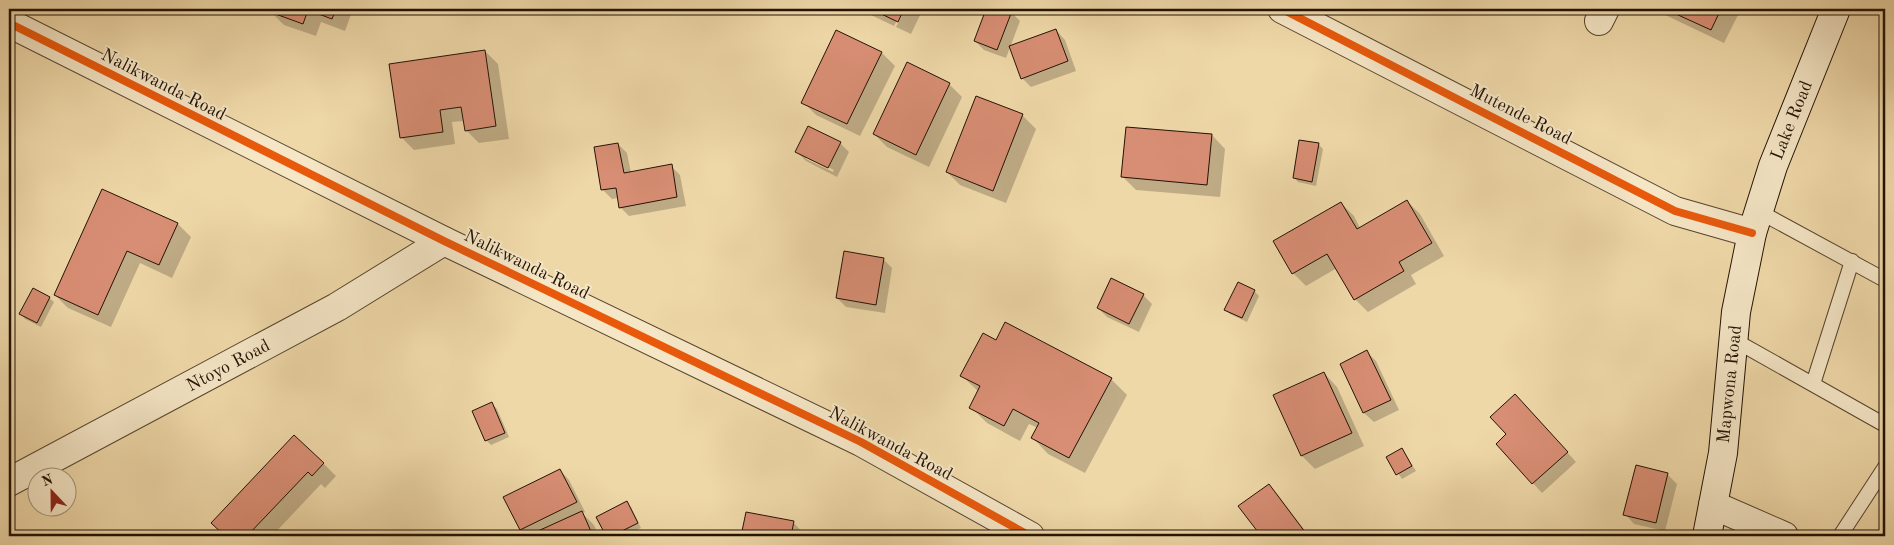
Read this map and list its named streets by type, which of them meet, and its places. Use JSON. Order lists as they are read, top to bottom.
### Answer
{
  "streets": {
    "street": [
      "Nalikwanda Road",
      "Mutende Road",
      "Lake Road",
      "Ntoyo Road",
      "Mapwona Road"
    ]
  },
  "crossings": [
    ["Nalikwanda Road", "Ntoyo Road"],
    ["Mutende Road", "Lake Road"],
    ["Mutende Road", "Mapwona Road"],
    ["Lake Road", "Mapwona Road"]
  ],
  "north": "top"
}
